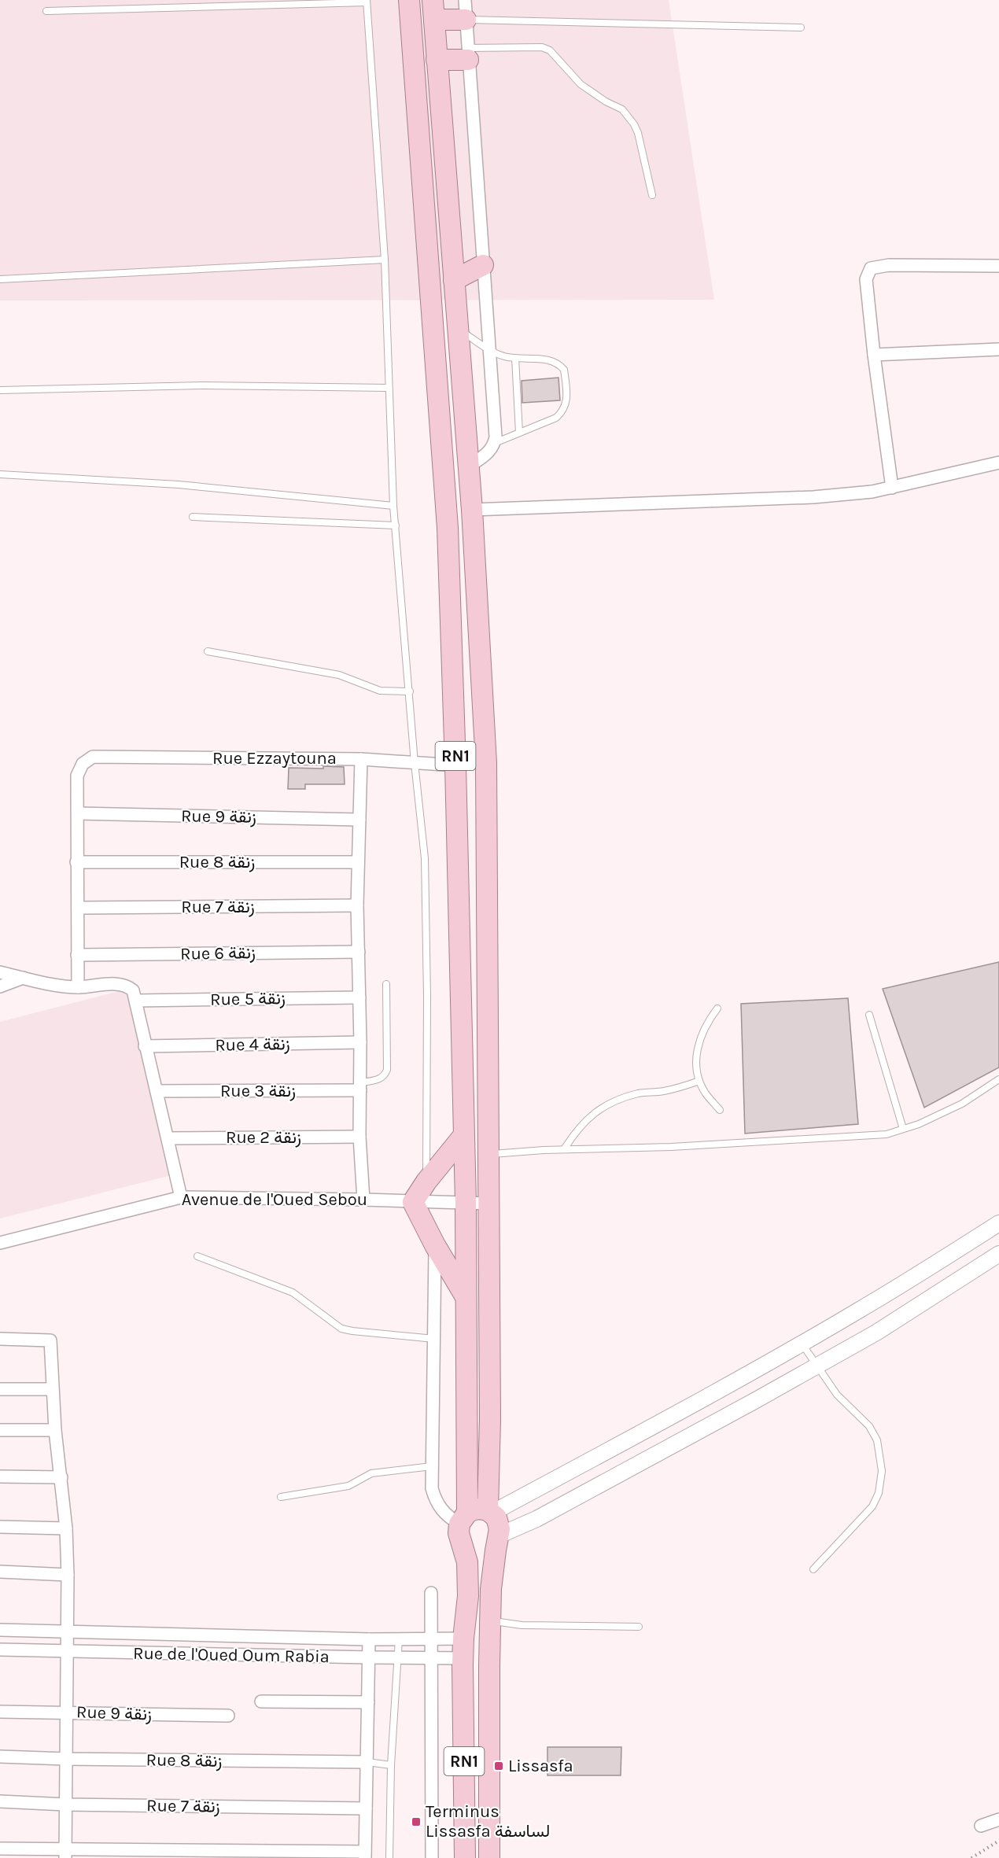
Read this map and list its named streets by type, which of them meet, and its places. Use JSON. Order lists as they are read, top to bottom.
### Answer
{
  "streets": {
    "highway": ["RN1"],
    "street": [
      "Rue Ezzaytouna",
      "Rue 9 زنقة",
      "Rue 8 زنقة",
      "Rue 7 زنقة",
      "Rue 6 زنقة",
      "Rue 5 زنقة",
      "Rue 4 زنقة",
      "Rue 3 زنقة",
      "Rue 2 زنقة",
      "Avenue de l'Oued Sebou",
      "Rue de l'Oued Oum Rabia"
    ]
  },
  "crossings": [
    ["RN1", "Rue Ezzaytouna"],
    ["RN1", "Avenue de l'Oued Sebou"],
    ["RN1", "Rue de l'Oued Oum Rabia"],
    ["Rue Ezzaytouna", "Rue 9 زنقة"]
  ],
  "places": {
    "transit": ["Lissasfa", "Terminus Lissasfa لساسفة"]
  }
}
